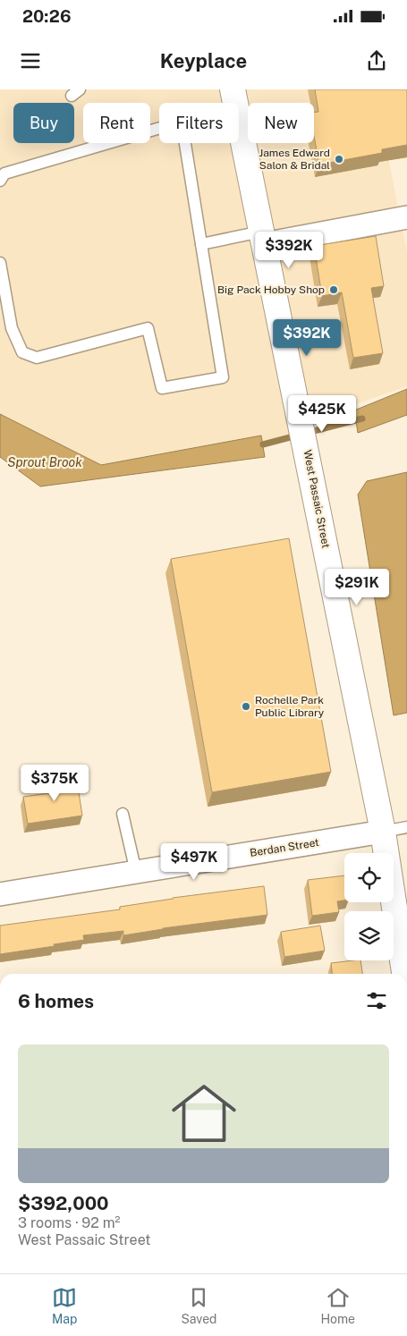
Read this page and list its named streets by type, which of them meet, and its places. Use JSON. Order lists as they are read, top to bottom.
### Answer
{
  "streets": {
    "main road": ["West Passaic Street"],
    "street": ["Berdan Street"]
  },
  "crossings": [
    ["West Passaic Street", "Berdan Street"]
  ],
  "water": ["Sprout Brook"],
  "places": ["James Edward Salon & Bridal", "Big Pack Hobby Shop", "Rochelle Park Public Library"],
  "page": {
    "status": "20:26",
    "header": "Keyplace",
    "chip": [
      "Buy",
      "Rent",
      "Filters",
      "New"
    ],
    "price": [
      "$392K",
      "$392K",
      "$425K",
      "$291K",
      "$375K",
      "$497K"
    ],
    "heading": "6 homes",
    "list": [
      {
        "name": "$392,000",
        "note": "3 rooms · 92 m² · West Passaic Street"
      }
    ],
    "tabs": ["Map", "Saved", "Home"]
  }
}
